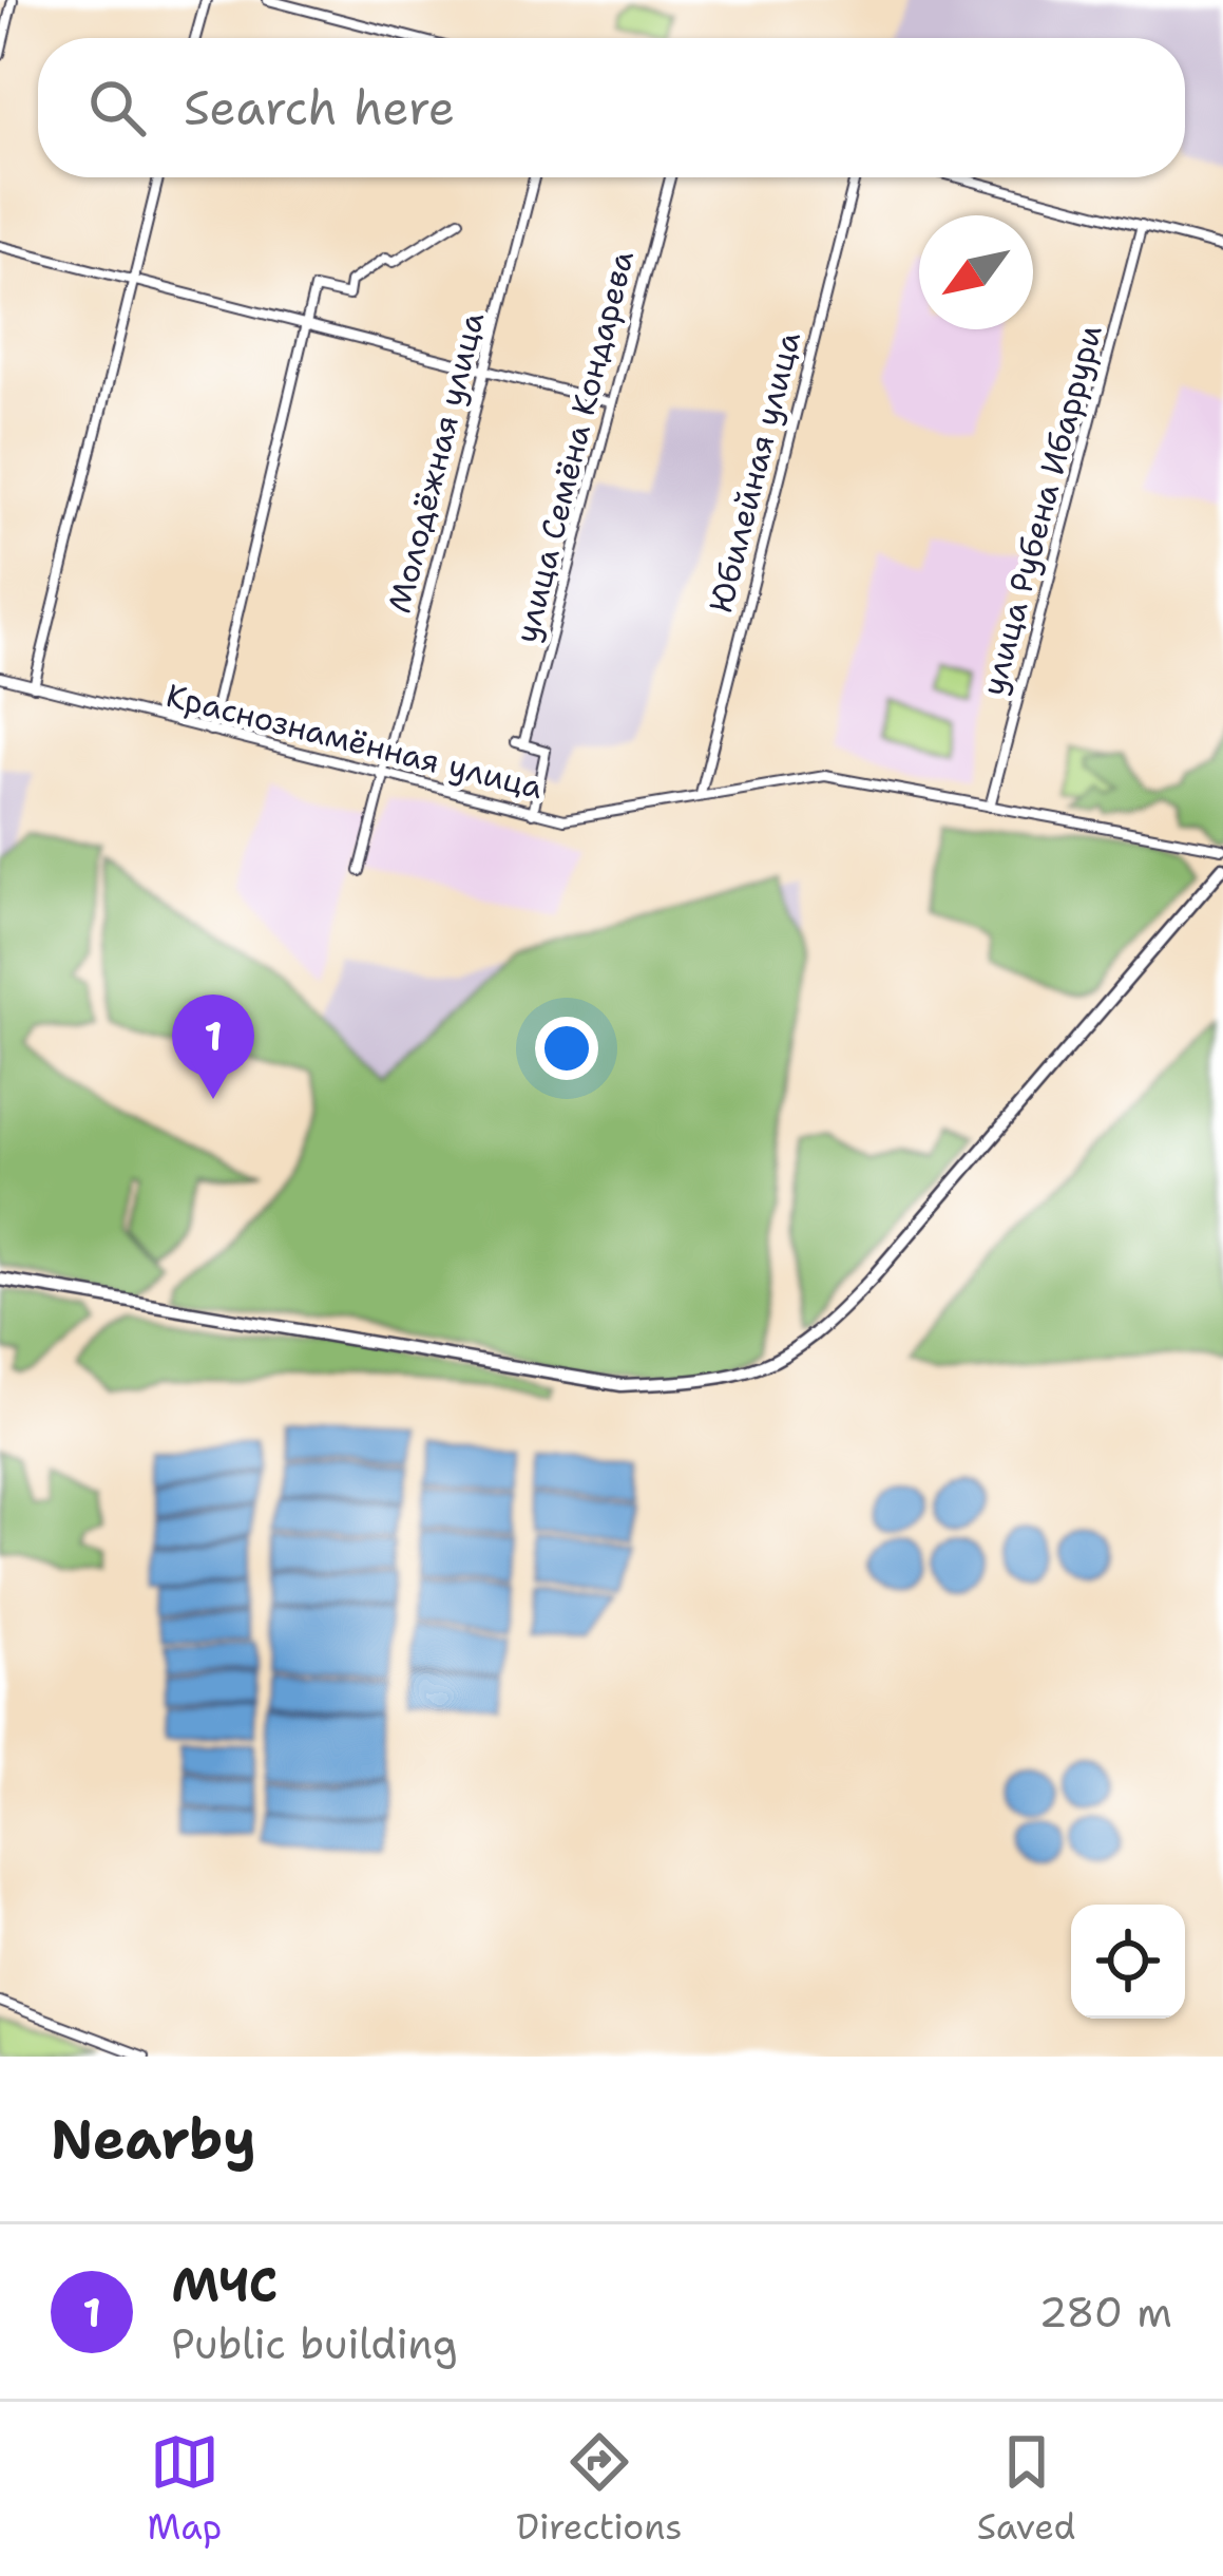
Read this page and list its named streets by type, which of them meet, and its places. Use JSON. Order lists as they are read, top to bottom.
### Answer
{
  "streets": {
    "street": [
      "улица Семёна Кондарева",
      "Молодёжная улица",
      "Юбилейная улица",
      "улица Рубена Ибаррури",
      "Краснознамённая улица"
    ]
  },
  "crossings": [
    ["улица Семёна Кондарева", "Краснознамённая улица"],
    ["Молодёжная улица", "Краснознамённая улица"],
    ["Юбилейная улица", "Краснознамённая улица"],
    ["улица Рубена Ибаррури", "Краснознамённая улица"]
  ],
  "north": "bottom left",
  "page": {
    "search": "Search here",
    "pins": "1",
    "heading": "Nearby",
    "list": [
      {
        "mark": "1",
        "name": "МЧС",
        "note": "Public building",
        "value": "280 m"
      }
    ],
    "nav": ["Map", "Directions", "Saved"]
  }
}
